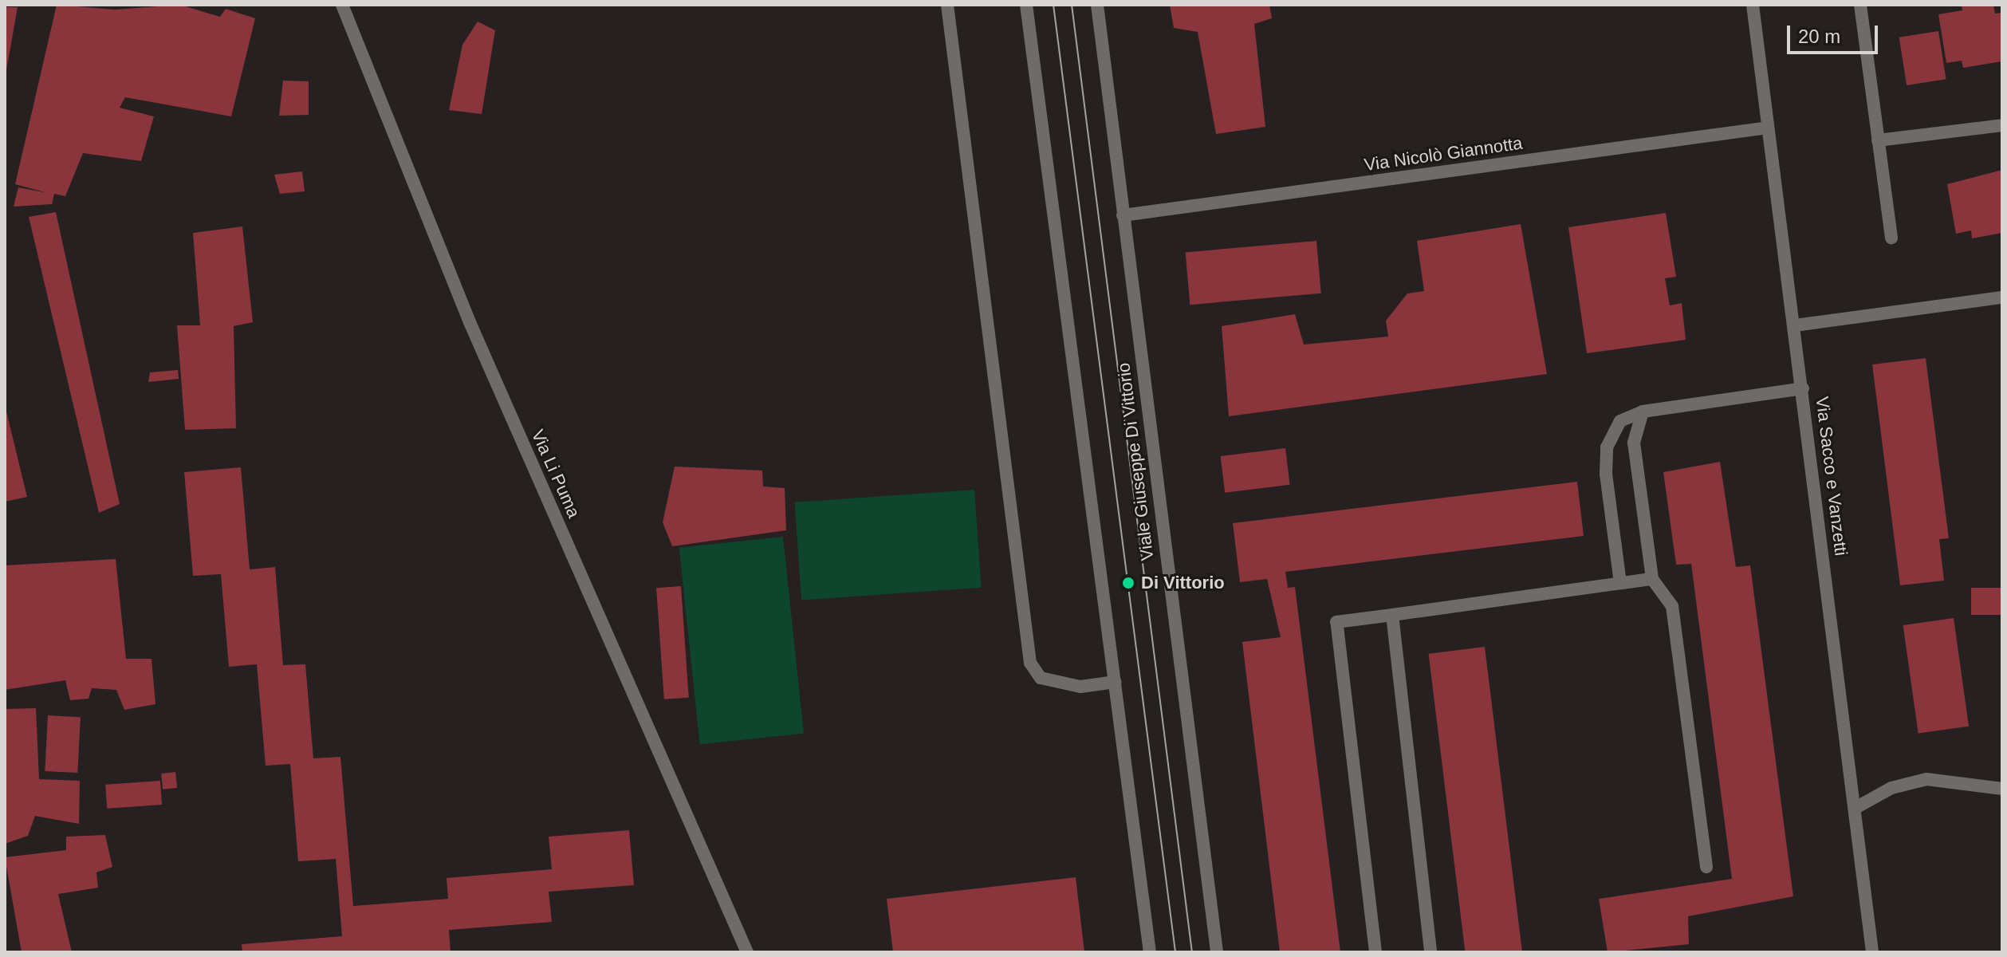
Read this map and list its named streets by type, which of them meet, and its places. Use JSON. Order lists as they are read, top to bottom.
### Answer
{
  "streets": {
    "street": [
      "Via Nicolò Giannotta",
      "Viale Giuseppe Di Vittorio",
      "Via Li Puma",
      "Via Sacco e Vanzetti"
    ]
  },
  "crossings": [
    ["Via Nicolò Giannotta", "Viale Giuseppe Di Vittorio"],
    ["Via Nicolò Giannotta", "Via Sacco e Vanzetti"]
  ],
  "places": ["Di Vittorio"],
  "scale_bar": "20 m"
}
